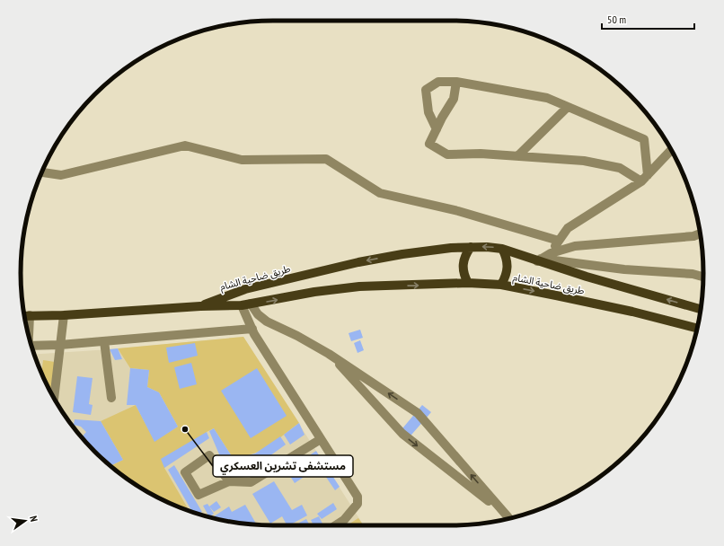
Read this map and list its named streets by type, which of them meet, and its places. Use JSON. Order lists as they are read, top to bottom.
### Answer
{
  "streets": {
    "main road": ["طريق ضاحية الشام"]
  },
  "places": ["مستشفى تشرين العسكري"],
  "scale_bar": "50 m",
  "north": "right"
}
